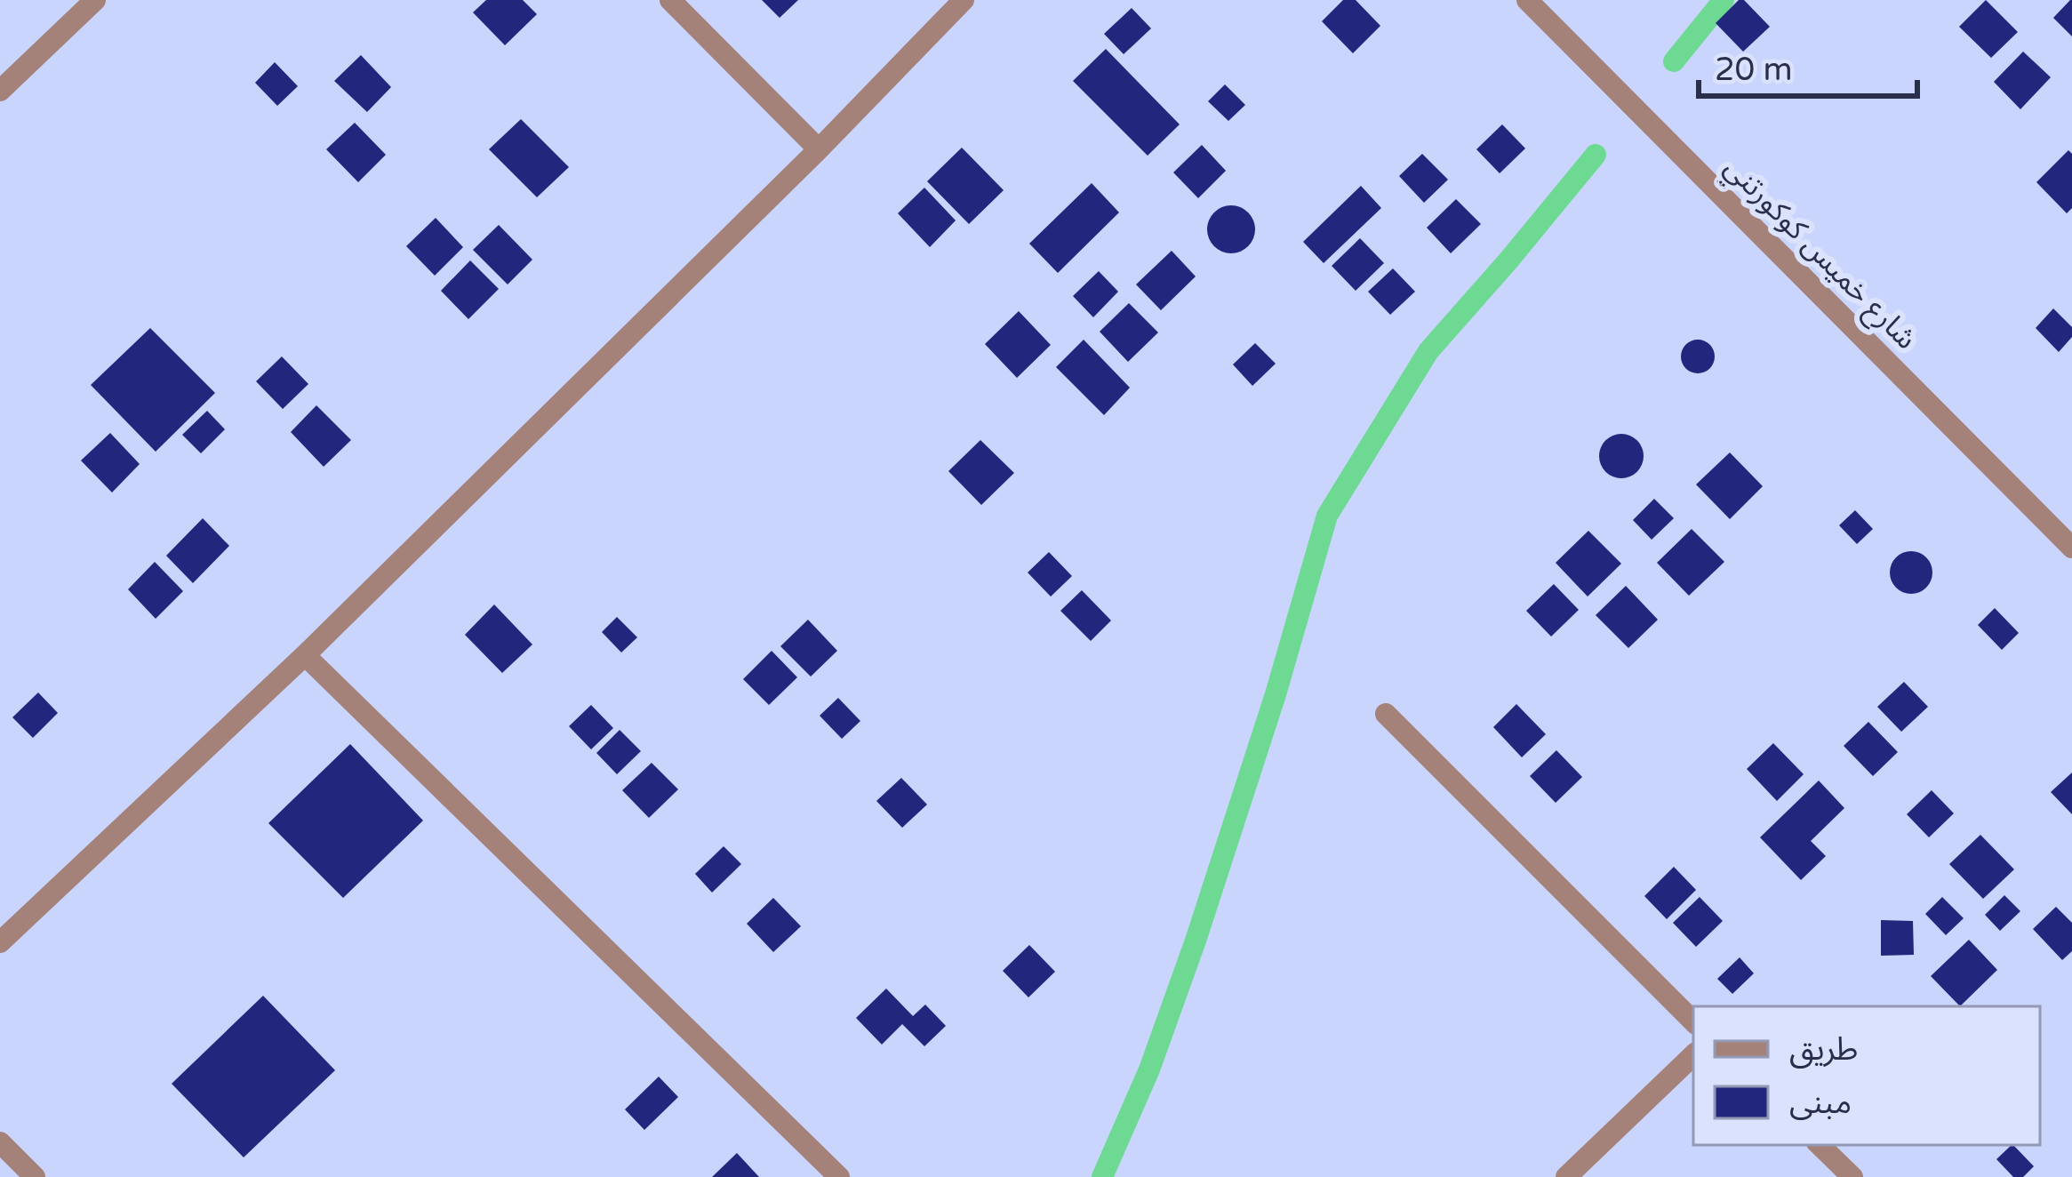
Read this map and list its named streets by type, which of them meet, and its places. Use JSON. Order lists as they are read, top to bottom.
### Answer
{
  "streets": {
    "street": ["شارع خميس كوكورتني"]
  },
  "legend": ["طريق", "مبنى"],
  "scale_bar": "20 m"
}
